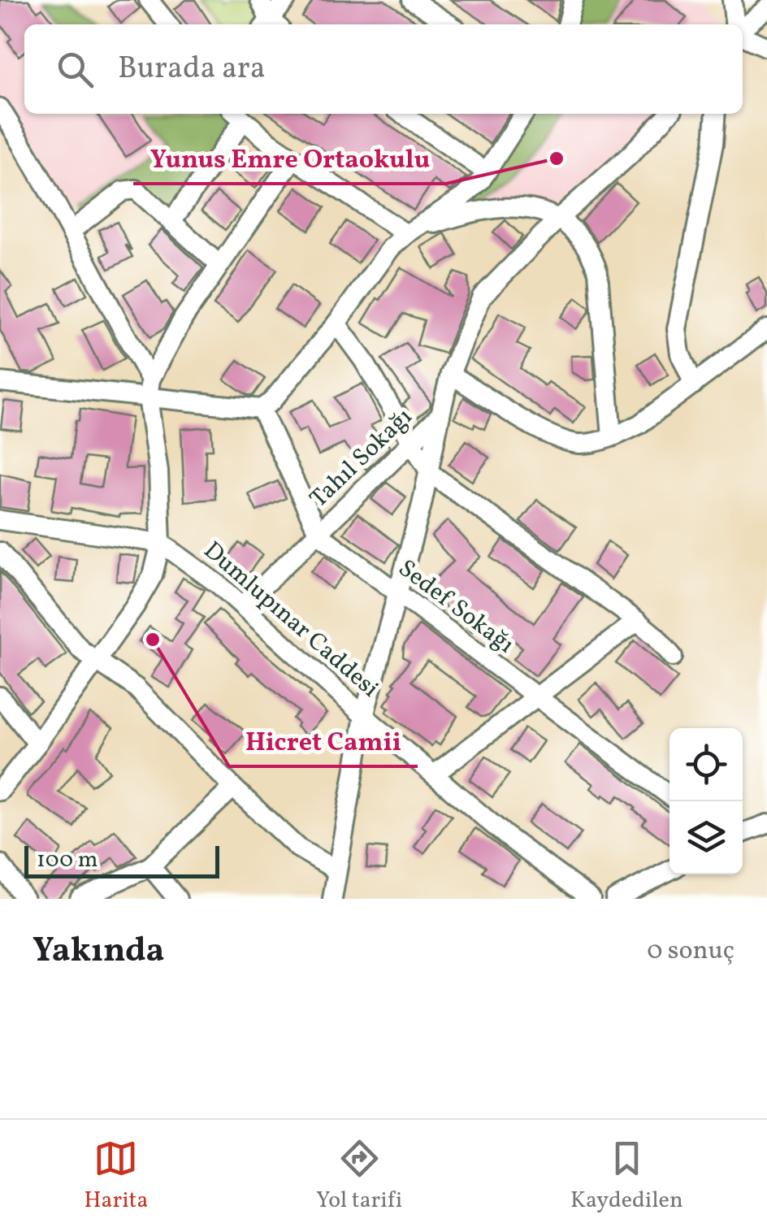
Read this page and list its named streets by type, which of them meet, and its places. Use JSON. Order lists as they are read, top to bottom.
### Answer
{
  "streets": {
    "street": ["Tahıl Sokağı", "Sedef Sokağı", "Dumlupınar Caddesi"]
  },
  "crossings": [
    ["Tahıl Sokağı", "Sedef Sokağı"],
    ["Tahıl Sokağı", "Dumlupınar Caddesi"]
  ],
  "places": ["Yunus Emre Ortaokulu", "Hicret Camii"],
  "scale_bar": "100 m",
  "page": {
    "search": "Burada ara",
    "scale": "100 m",
    "heading": ["Yakında", "0 sonuç"],
    "nav": ["Harita", "Yol tarifi", "Kaydedilen"]
  }
}
